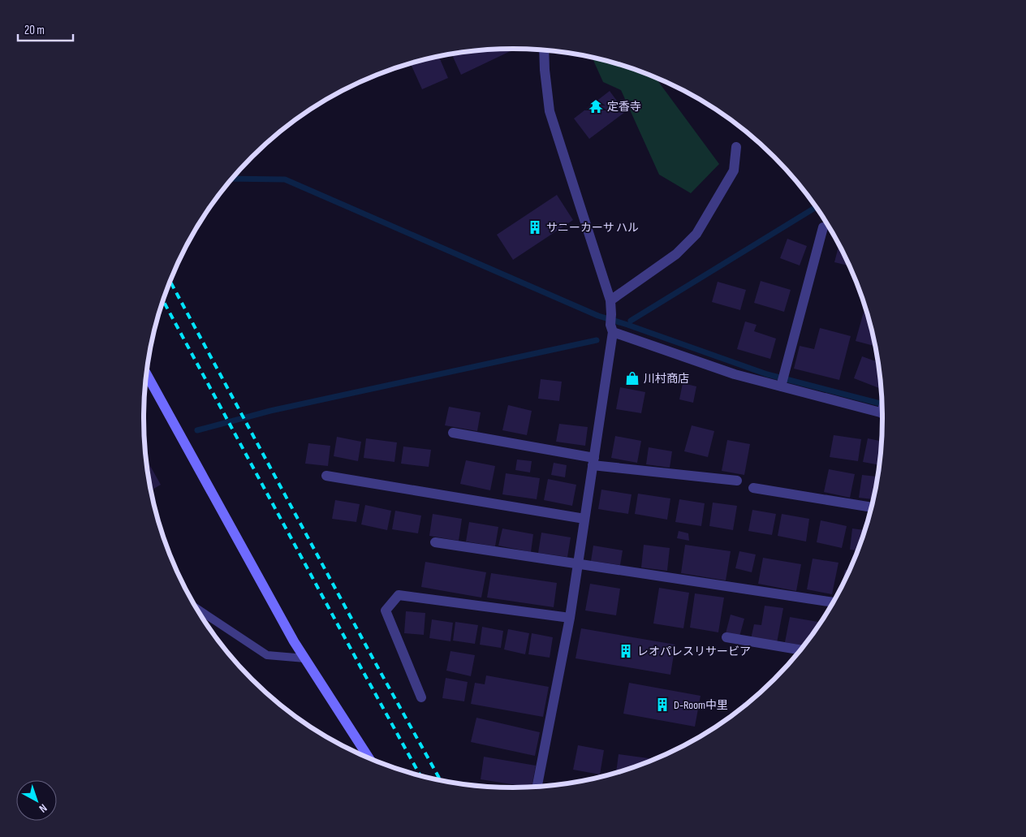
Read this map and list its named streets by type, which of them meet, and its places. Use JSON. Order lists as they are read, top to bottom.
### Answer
{
  "places": {
    "temple": ["定香寺"],
    "building": ["サニーカーサ ハル", "レオパレスリサービア", "D-Room中里"],
    "shop": ["川村商店"]
  },
  "scale_bar": "20 m",
  "north": "bottom right"
}
